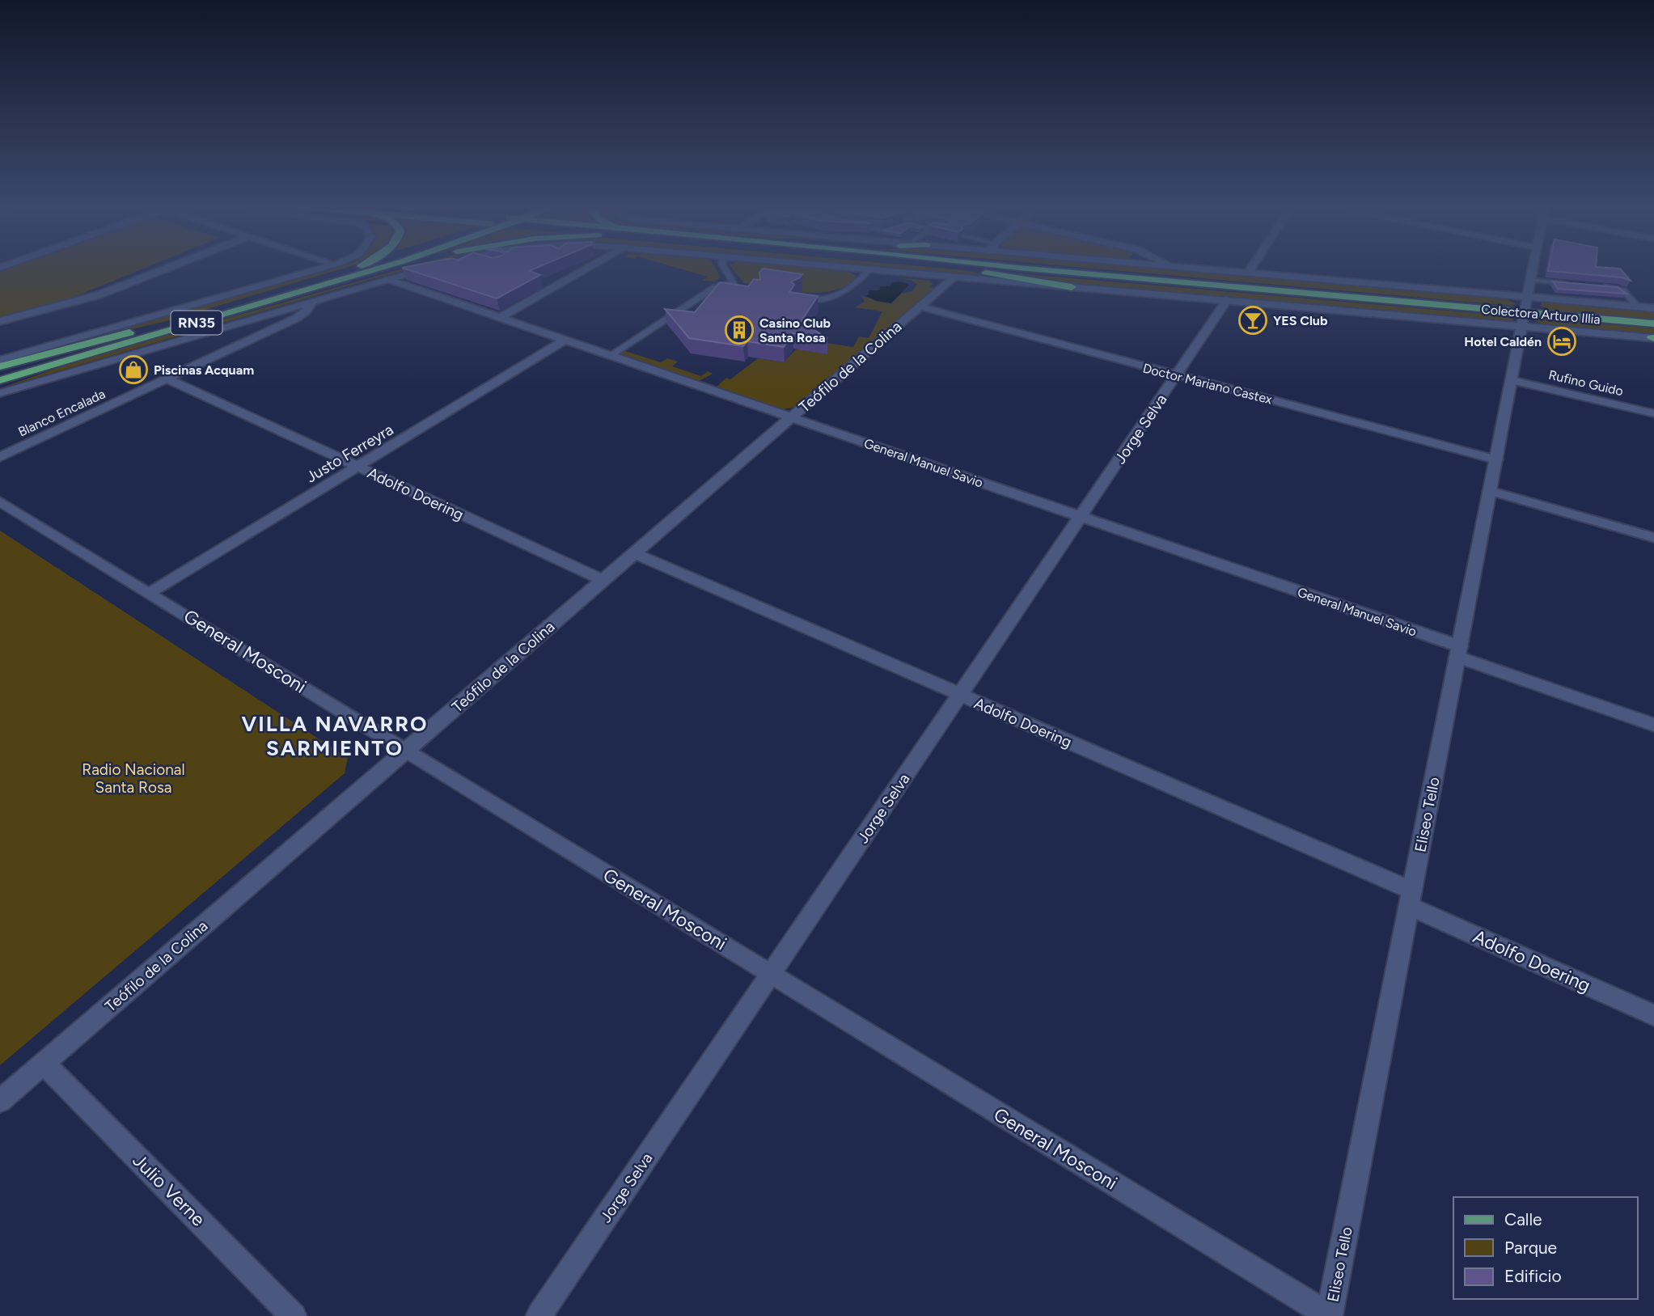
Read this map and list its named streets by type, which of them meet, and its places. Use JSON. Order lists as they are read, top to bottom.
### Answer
{
  "streets": {
    "highway": ["RN35"],
    "street": [
      "Colectora Arturo Illia",
      "Teófilo de la Colina",
      "Rufino Guido",
      "Doctor Mariano Castex",
      "Blanco Encalada",
      "Jorge Selva",
      "Justo Ferreyra",
      "General Manuel Savio",
      "Adolfo Doering",
      "General Mosconi",
      "Eliseo Tello",
      "Julio Verne"
    ]
  },
  "crossings": [
    ["Colectora Arturo Illia", "Teófilo de la Colina"],
    ["Colectora Arturo Illia", "Jorge Selva"],
    ["Colectora Arturo Illia", "Eliseo Tello"],
    ["Teófilo de la Colina", "Doctor Mariano Castex"],
    ["Teófilo de la Colina", "General Manuel Savio"],
    ["Teófilo de la Colina", "Adolfo Doering"],
    ["Teófilo de la Colina", "General Mosconi"],
    ["Teófilo de la Colina", "Julio Verne"],
    ["Rufino Guido", "Eliseo Tello"],
    ["Doctor Mariano Castex", "Jorge Selva"],
    ["Doctor Mariano Castex", "Eliseo Tello"],
    ["Blanco Encalada", "Adolfo Doering"],
    ["Jorge Selva", "General Manuel Savio"],
    ["Jorge Selva", "Adolfo Doering"],
    ["Jorge Selva", "General Mosconi"],
    ["Justo Ferreyra", "General Manuel Savio"],
    ["Justo Ferreyra", "Adolfo Doering"],
    ["Justo Ferreyra", "General Mosconi"],
    ["General Manuel Savio", "Eliseo Tello"],
    ["Adolfo Doering", "Eliseo Tello"],
    ["General Mosconi", "Eliseo Tello"]
  ],
  "districts": ["VILLA NAVARRO SARMIENTO"],
  "parks": ["Radio Nacional Santa Rosa"],
  "places": {
    "bar": ["YES Club"],
    "building": ["Casino Club Santa Rosa"],
    "hotel": ["Hotel Caldén"],
    "shop": ["Piscinas Acquam"]
  },
  "legend": ["Calle", "Parque", "Edificio"]
}
